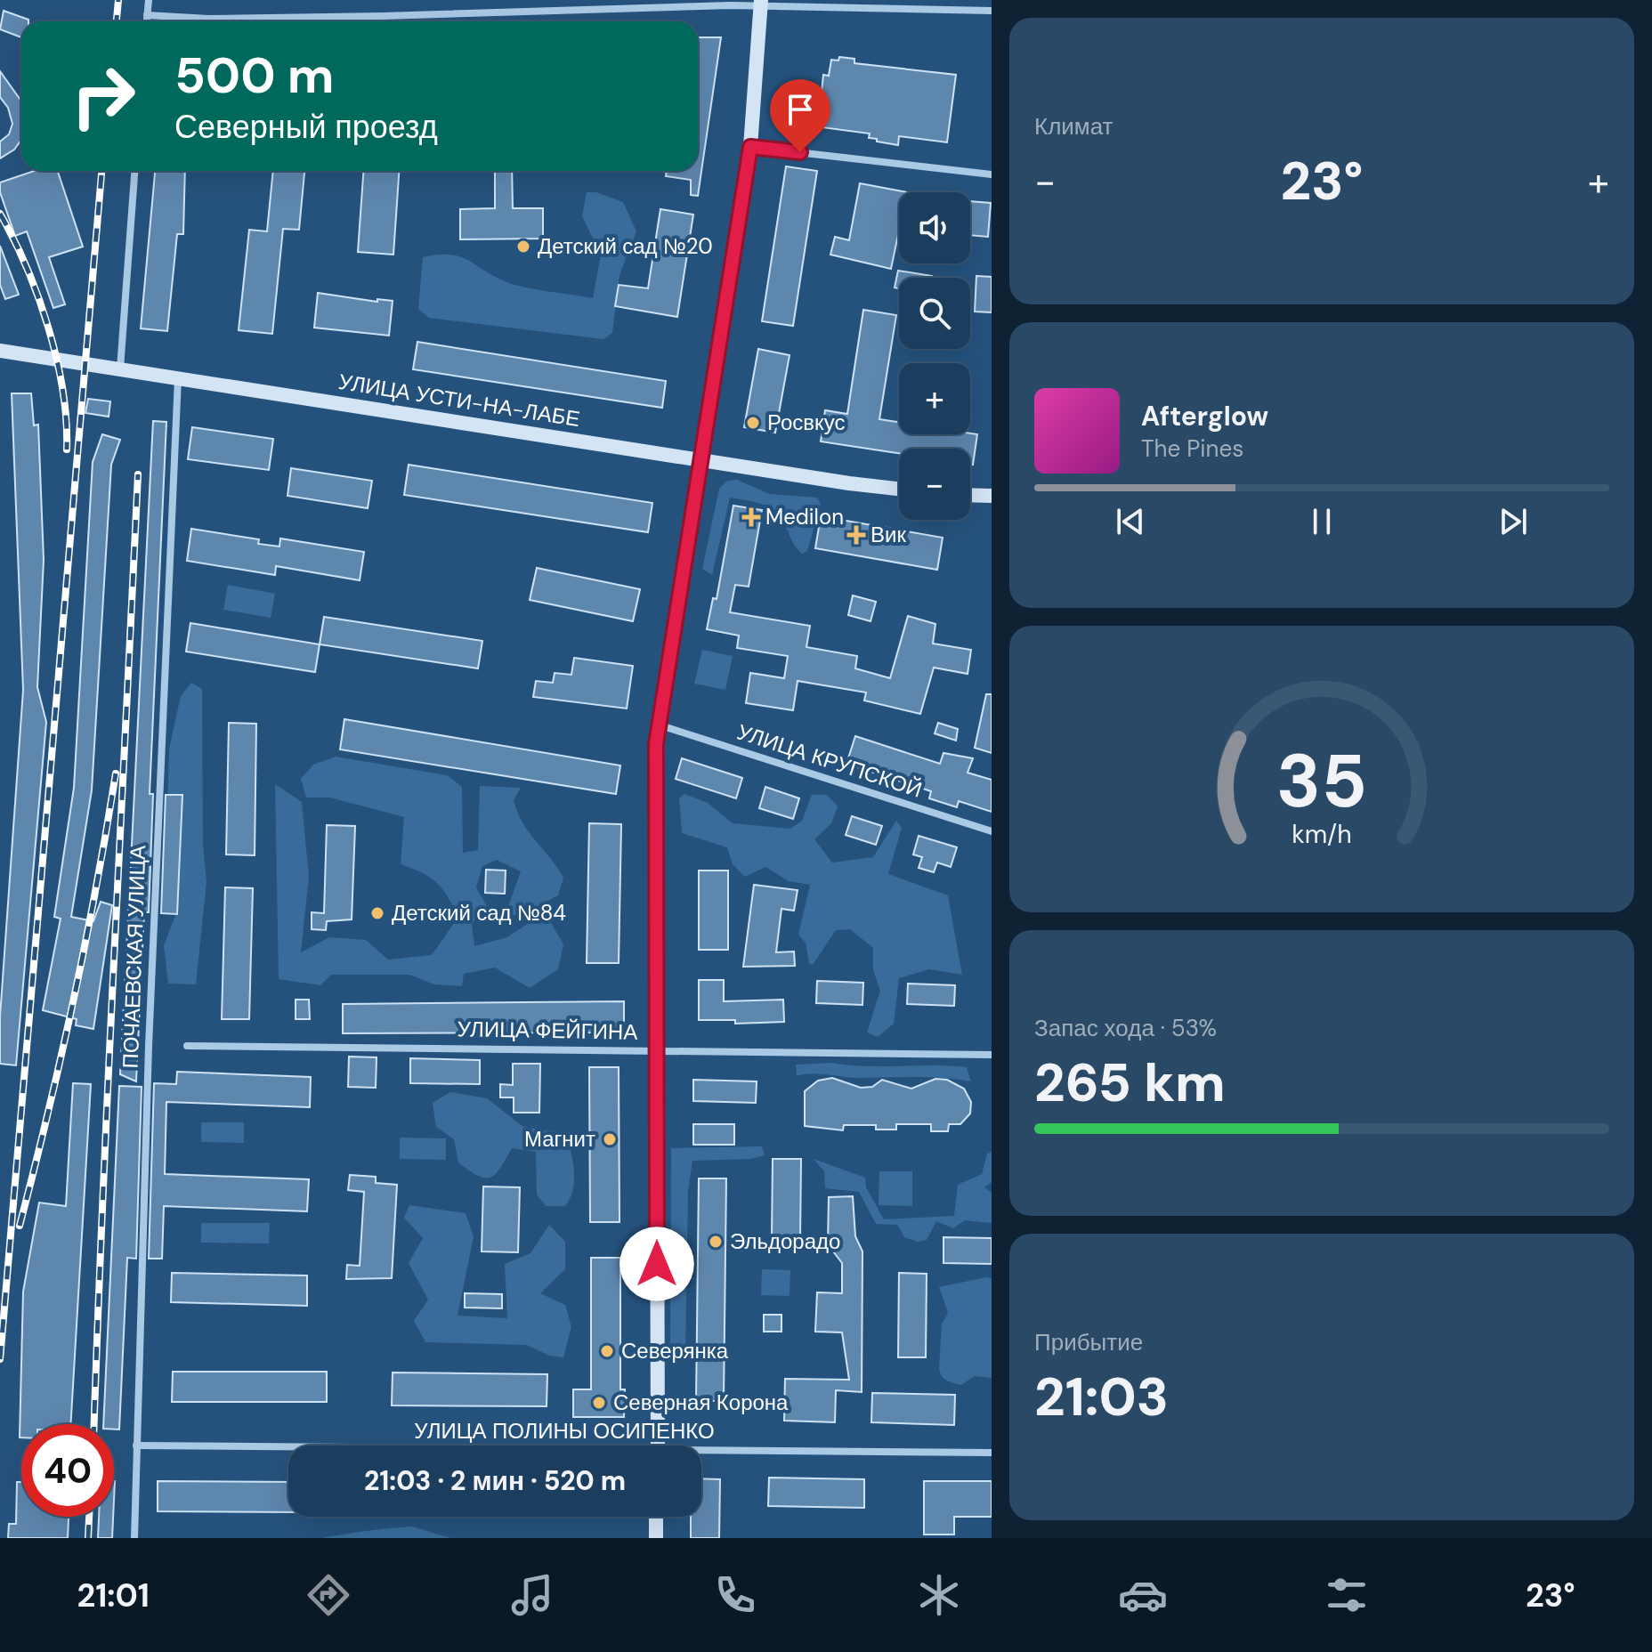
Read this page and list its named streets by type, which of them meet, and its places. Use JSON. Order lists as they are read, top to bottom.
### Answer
{
  "streets": {
    "street": [
      "УЛИЦА УСТИ-НА-ЛАБЕ",
      "УЛИЦА КРУПСКОЙ",
      "ПОЧАЕВСКАЯ УЛИЦА",
      "УЛИЦА ФЕЙГИНА",
      "УЛИЦА ПОЛИНЫ ОСИПЕНКО"
    ]
  },
  "crossings": [
    ["УЛИЦА УСТИ-НА-ЛАБЕ", "ПОЧАЕВСКАЯ УЛИЦА"],
    ["ПОЧАЕВСКАЯ УЛИЦА", "УЛИЦА ПОЛИНЫ ОСИПЕНКО"]
  ],
  "places": {
    "other": [
      "Детский сад №20",
      "Росвкус",
      "Детский сад №84",
      "Магнит",
      "Эльдорадо",
      "Северянка",
      "Северная Корона"
    ],
    "health": ["Medilon", "Вик"]
  },
  "page": {
    "tile": [
      "Климат",
      ["Запас хода · 53%", "265 km"],
      ["Прибытие", "21:03"]
    ],
    "turn": ["500 m", "Северный проезд"],
    "heat": ["−", "23°", "+"],
    "map_buttons": ["+", "−"],
    "song": ["Afterglow", "The Pines"],
    "limit": "40",
    "trip": "21:03 · 2 мин · 520 m",
    "tabs": ["21:01", "23°"],
    "gauge": ["35", "km/h"]
  }
}
